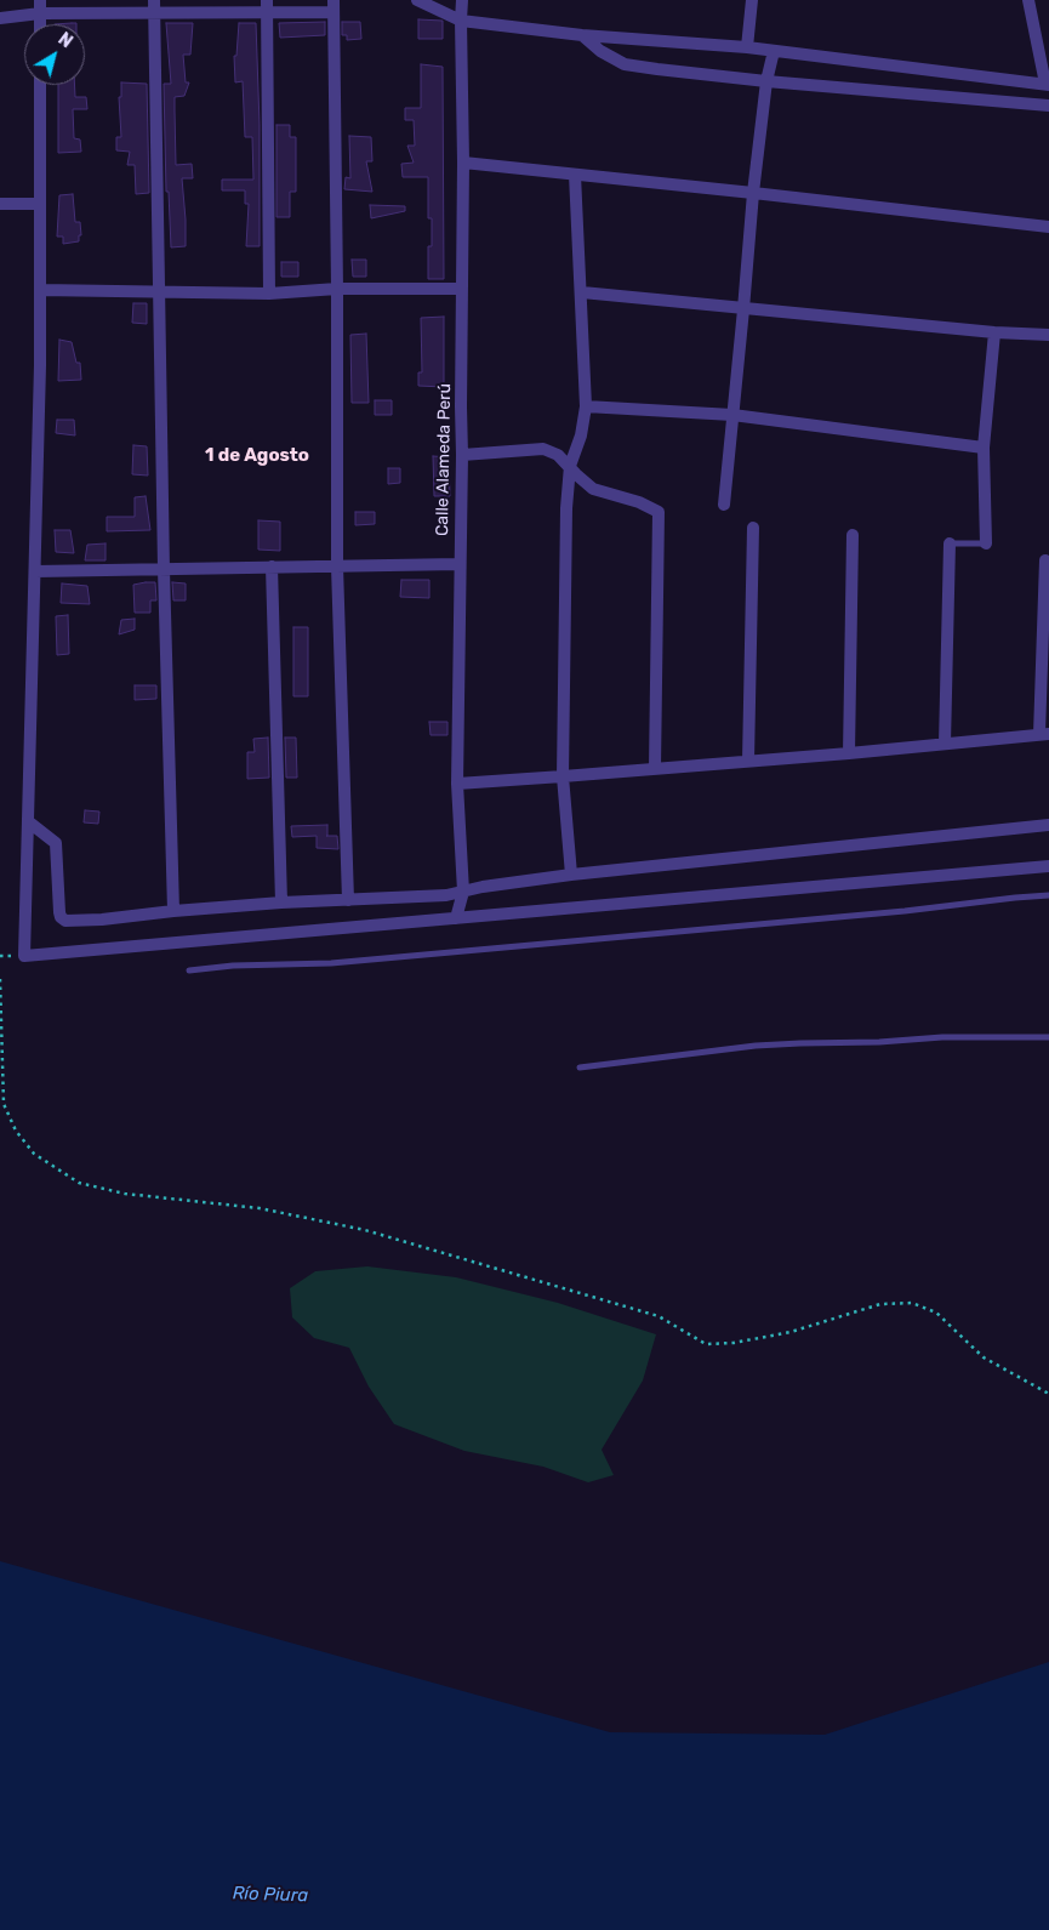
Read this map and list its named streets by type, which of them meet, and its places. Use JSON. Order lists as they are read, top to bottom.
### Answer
{
  "streets": {
    "street": ["Calle Alameda Perú"]
  },
  "districts": ["1 de Agosto"],
  "water": ["Río Piura"],
  "north": "top right"
}
